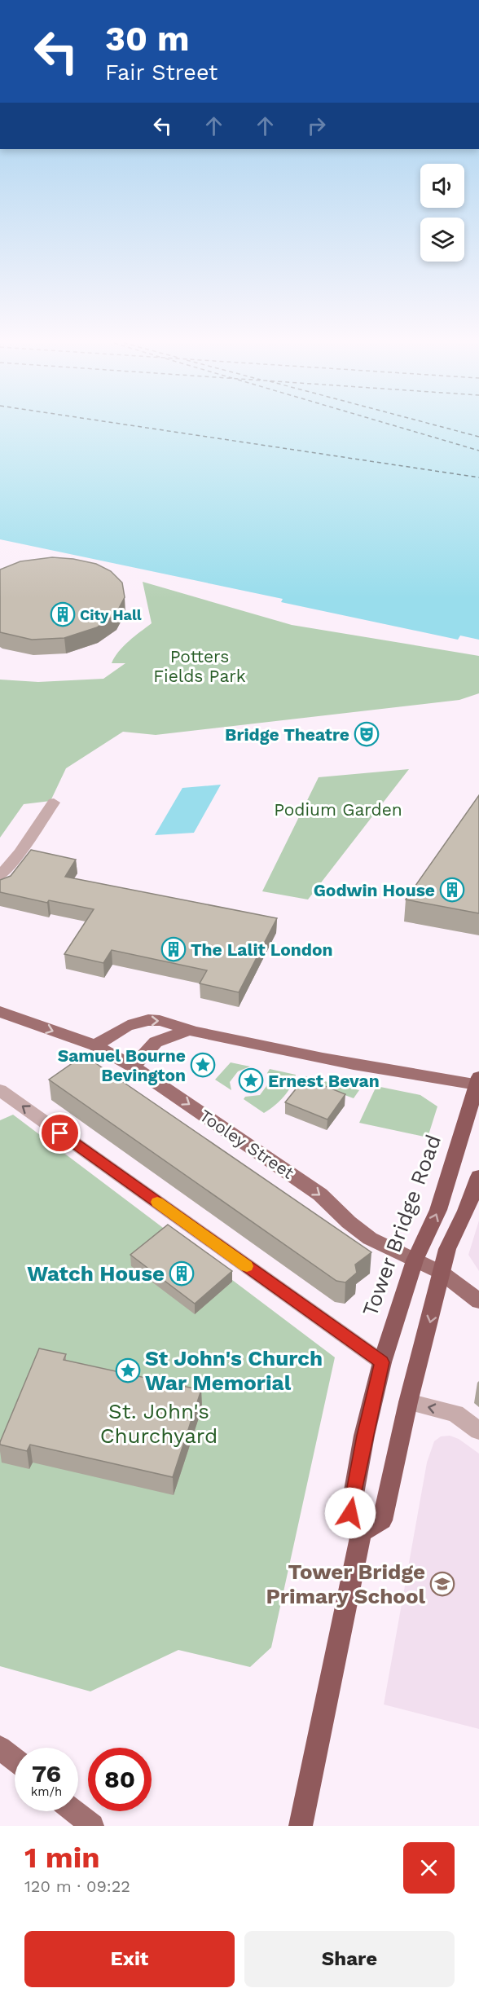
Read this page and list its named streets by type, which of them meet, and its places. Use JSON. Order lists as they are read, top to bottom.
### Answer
{
  "streets": {
    "highway": ["Tower Bridge Road"],
    "main road": ["Tooley Street"]
  },
  "crossings": [
    ["Tooley Street", "Tower Bridge Road"]
  ],
  "parks": ["Potters Fields Park", "Podium Garden", "St. John's Churchyard"],
  "places": {
    "building": [
      "City Hall",
      "Godwin House",
      "The Lalit London",
      "Watch House"
    ],
    "theatre": ["Bridge Theatre"],
    "place": ["Samuel Bourne Bevington", "Ernest Bevan", "St John's Church War Memorial"],
    "school or university": ["Tower Bridge Primary School"]
  },
  "page": {
    "turn": ["30 m", "Fair Street"],
    "speed": "76 km/h",
    "limit": "80",
    "heading": ["1 min", "120 m · 09:22"],
    "buttons": ["Exit", "Share"]
  }
}
